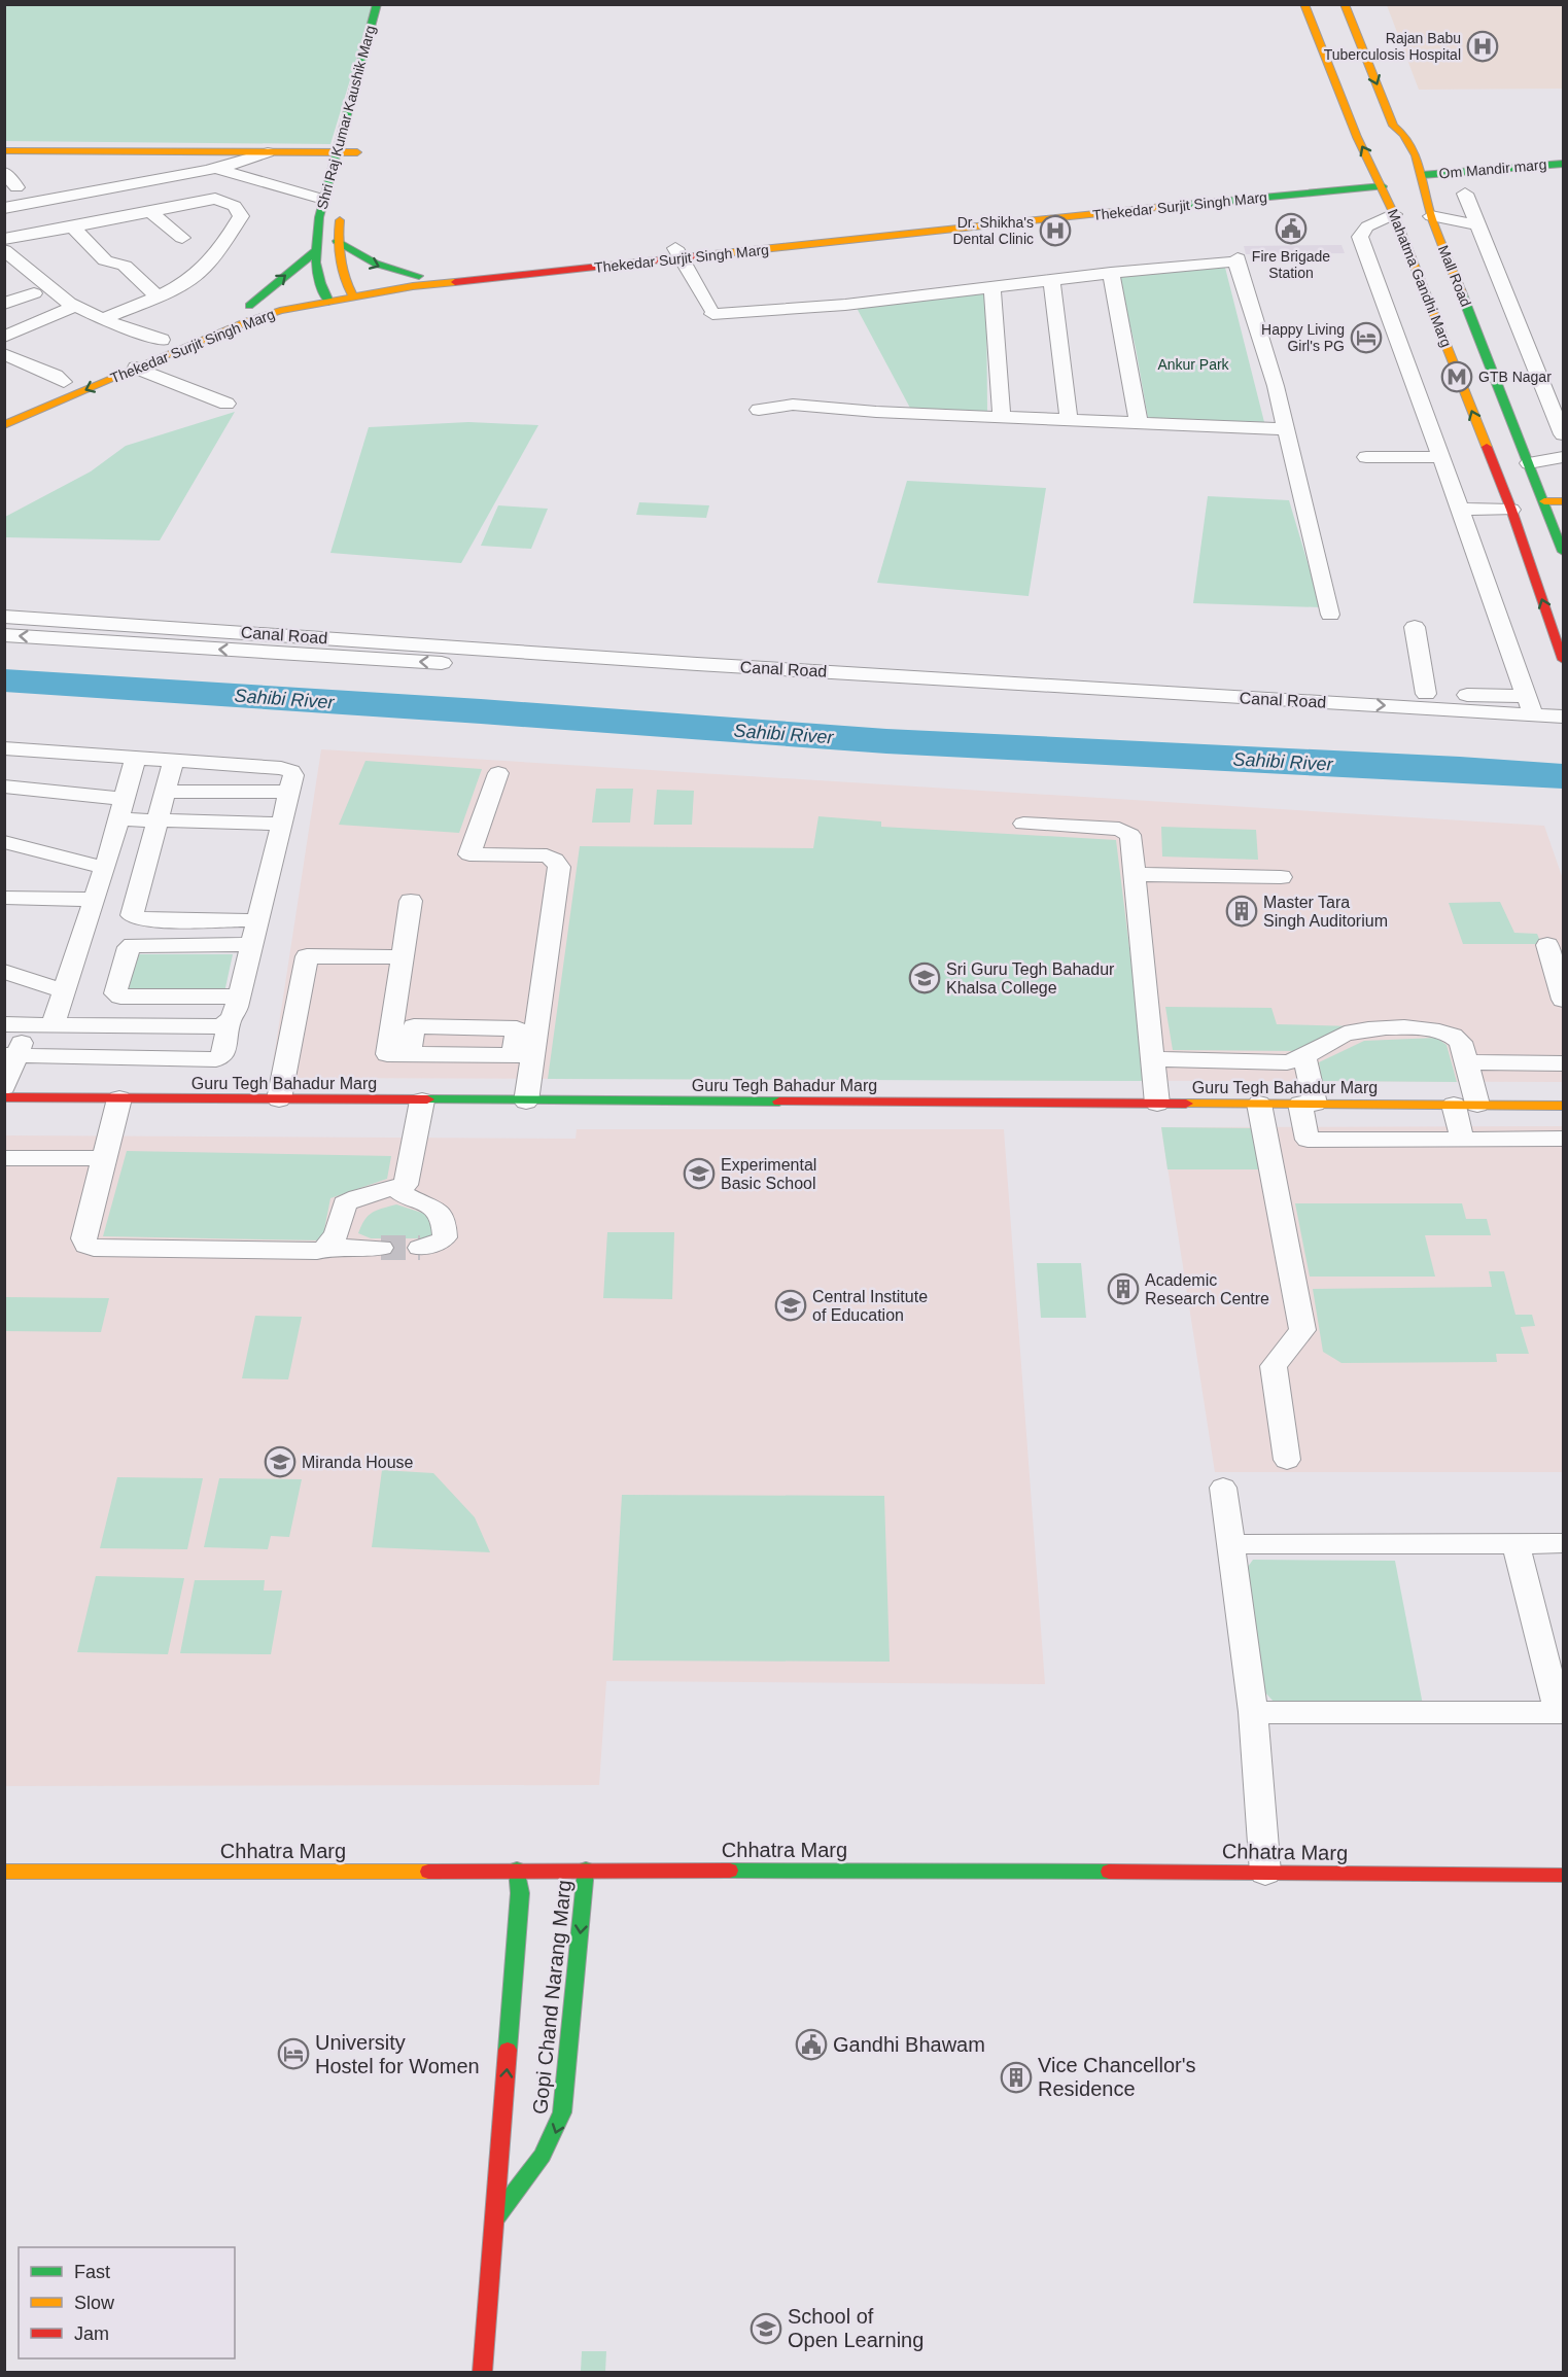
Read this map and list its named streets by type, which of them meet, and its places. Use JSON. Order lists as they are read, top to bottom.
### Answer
{
  "streets": {
    "street": [
      "Shri Raj Kumar Kaushik Marg",
      "Om Mandir marg",
      "Thekedar Surjit Singh Marg",
      "Mall Road",
      "Mahatma Gandhi Marg",
      "Canal Road",
      "Guru Tegh Bahadur Marg",
      "Chhatra Marg",
      "Gopi Chand Narang Marg"
    ]
  },
  "crossings": [
    ["Shri Raj Kumar Kaushik Marg", "Thekedar Surjit Singh Marg"],
    ["Om Mandir marg", "Mall Road"],
    ["Thekedar Surjit Singh Marg", "Mahatma Gandhi Marg"],
    ["Chhatra Marg", "Gopi Chand Narang Marg"]
  ],
  "water": ["Sahibi River"],
  "parks": ["Ankur Park"],
  "places": {
    "hospital": ["Rajan Babu Tuberculosis Hospital", "Dr. Shikha's Dental Clinic"],
    "public building": ["Fire Brigade Station", "Gandhi Bhawam"],
    "hotel": ["Happy Living Girl's PG", "University Hostel for Women"],
    "metro station": ["GTB Nagar"],
    "building": ["Master Tara Singh Auditorium", "Academic Research Centre", "Vice Chancellor's Residence"],
    "school or university": [
      "Sri Guru Tegh Bahadur Khalsa College",
      "Experimental Basic School",
      "Central Institute of Education",
      "Miranda House",
      "School of Open Learning"
    ]
  },
  "legend": ["Fast", "Slow", "Jam"]
}
